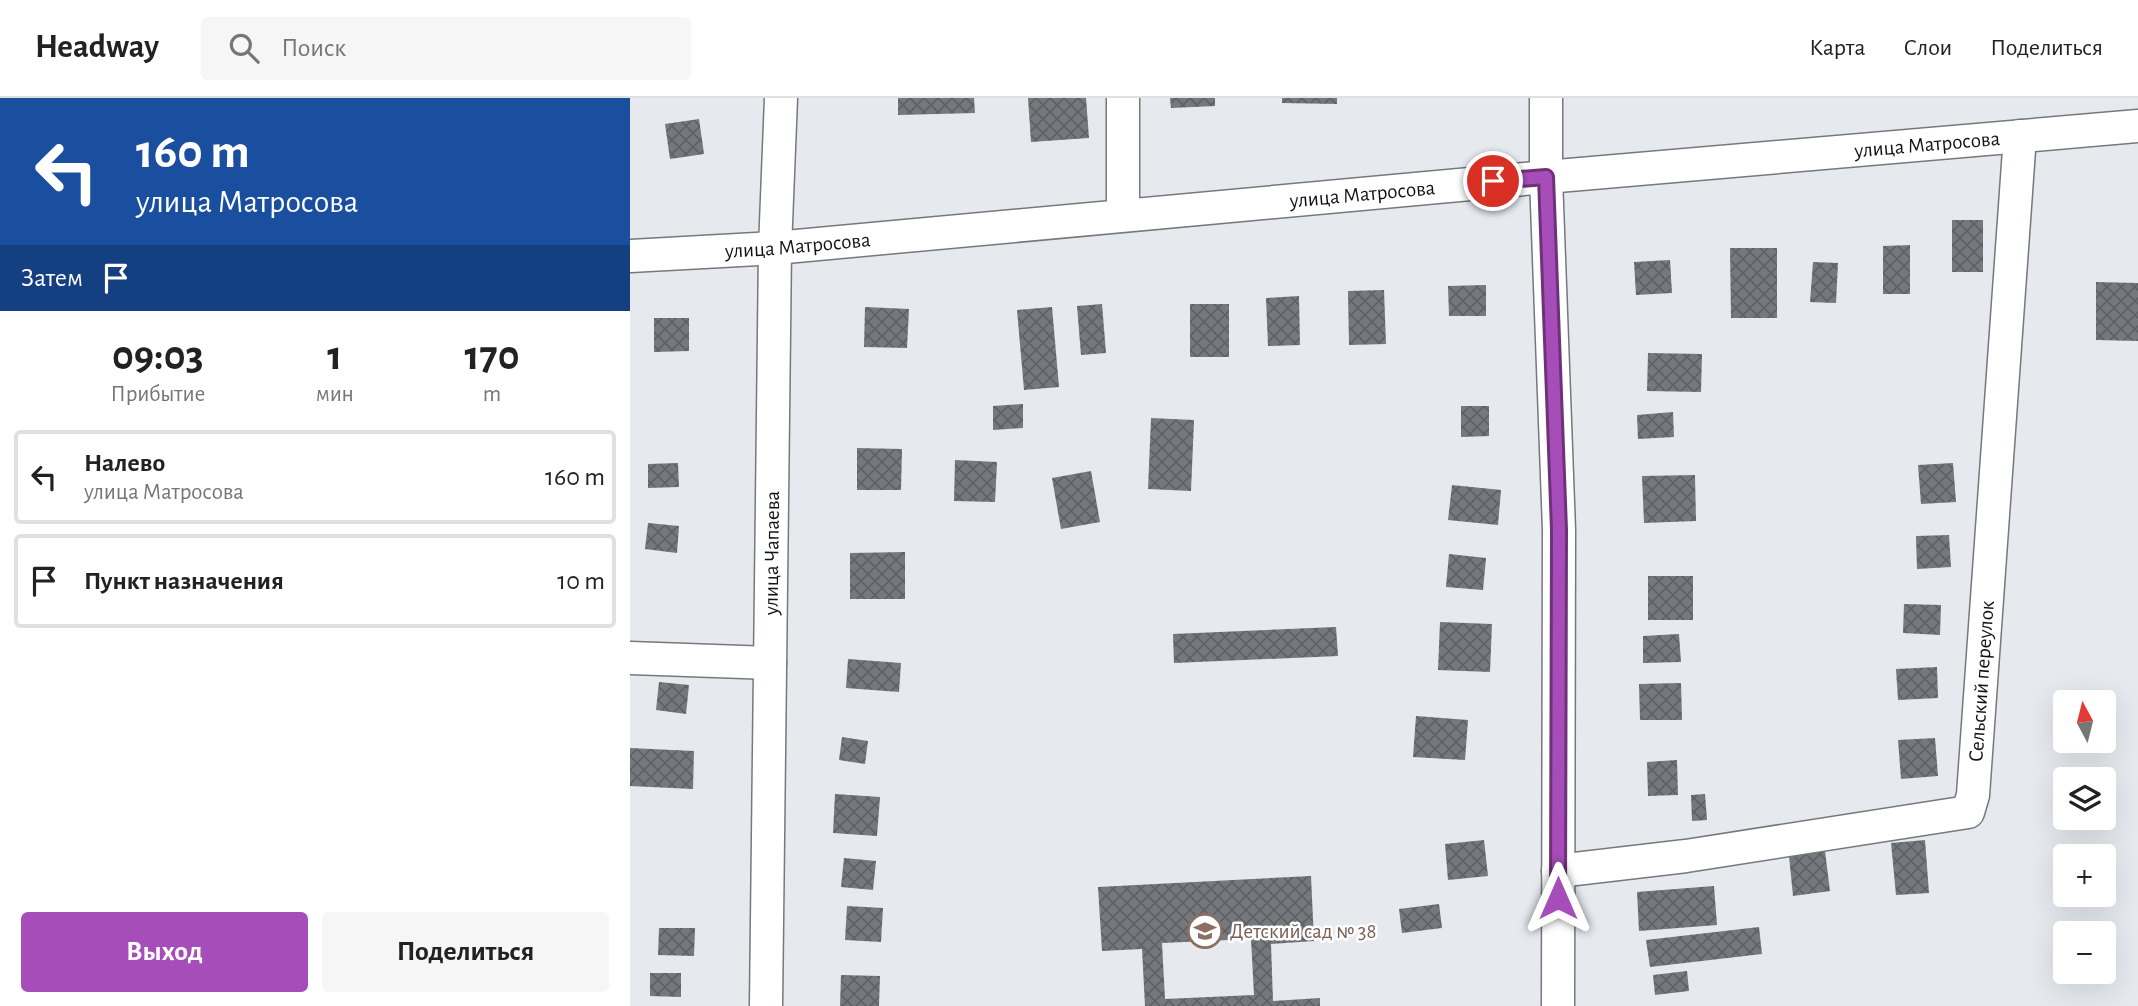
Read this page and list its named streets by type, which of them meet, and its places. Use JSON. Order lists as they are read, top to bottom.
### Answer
{
  "streets": {
    "street": ["улица Матросова", "улица Чапаева", "Сельский переулок"]
  },
  "crossings": [
    ["улица Матросова", "улица Чапаева"],
    ["улица Матросова", "Сельский переулок"]
  ],
  "places": {
    "school or university": ["Детский сад № 38"]
  },
  "north": "top",
  "page": {
    "header": "Headway",
    "search": "Поиск",
    "nav": ["Карта", "Слои", "Поделиться"],
    "turn": ["160 m", "улица Матросова"],
    "then": "Затем",
    "eta": [
      "09:03",
      "Прибытие",
      "1",
      "мин",
      "170",
      "m"
    ],
    "list": [
      {
        "name": "Налево",
        "note": "улица Матросова",
        "value": "160 m"
      },
      {
        "name": "Пункт назначения",
        "value": "10 m"
      }
    ],
    "map_buttons": ["+", "−"],
    "buttons": ["Выход", "Поделиться"]
  }
}
